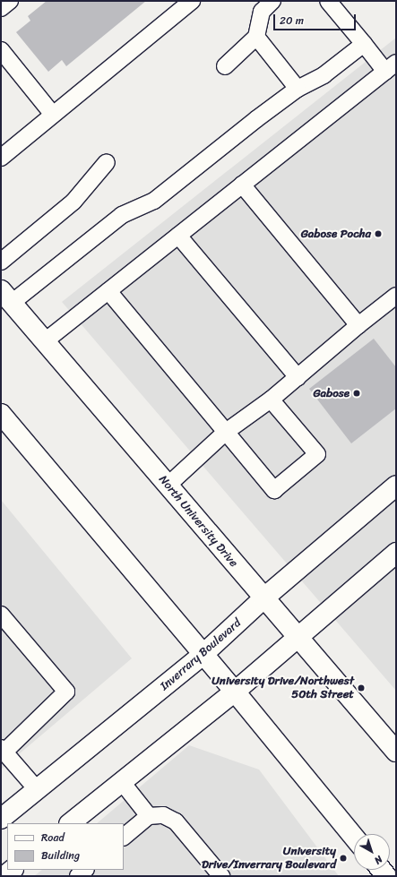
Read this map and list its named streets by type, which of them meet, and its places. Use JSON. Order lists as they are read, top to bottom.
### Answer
{
  "streets": {
    "main road": ["North University Drive", "Inverrary Boulevard"]
  },
  "crossings": [
    ["North University Drive", "Inverrary Boulevard"]
  ],
  "places": [
    "Gabose Pocha",
    "Gabose",
    "University Drive/Northwest 50th Street",
    "University Drive/Inverrary Boulevard"
  ],
  "legend": ["Road", "Building"],
  "scale_bar": "20 m",
  "north": "bottom right"
}
